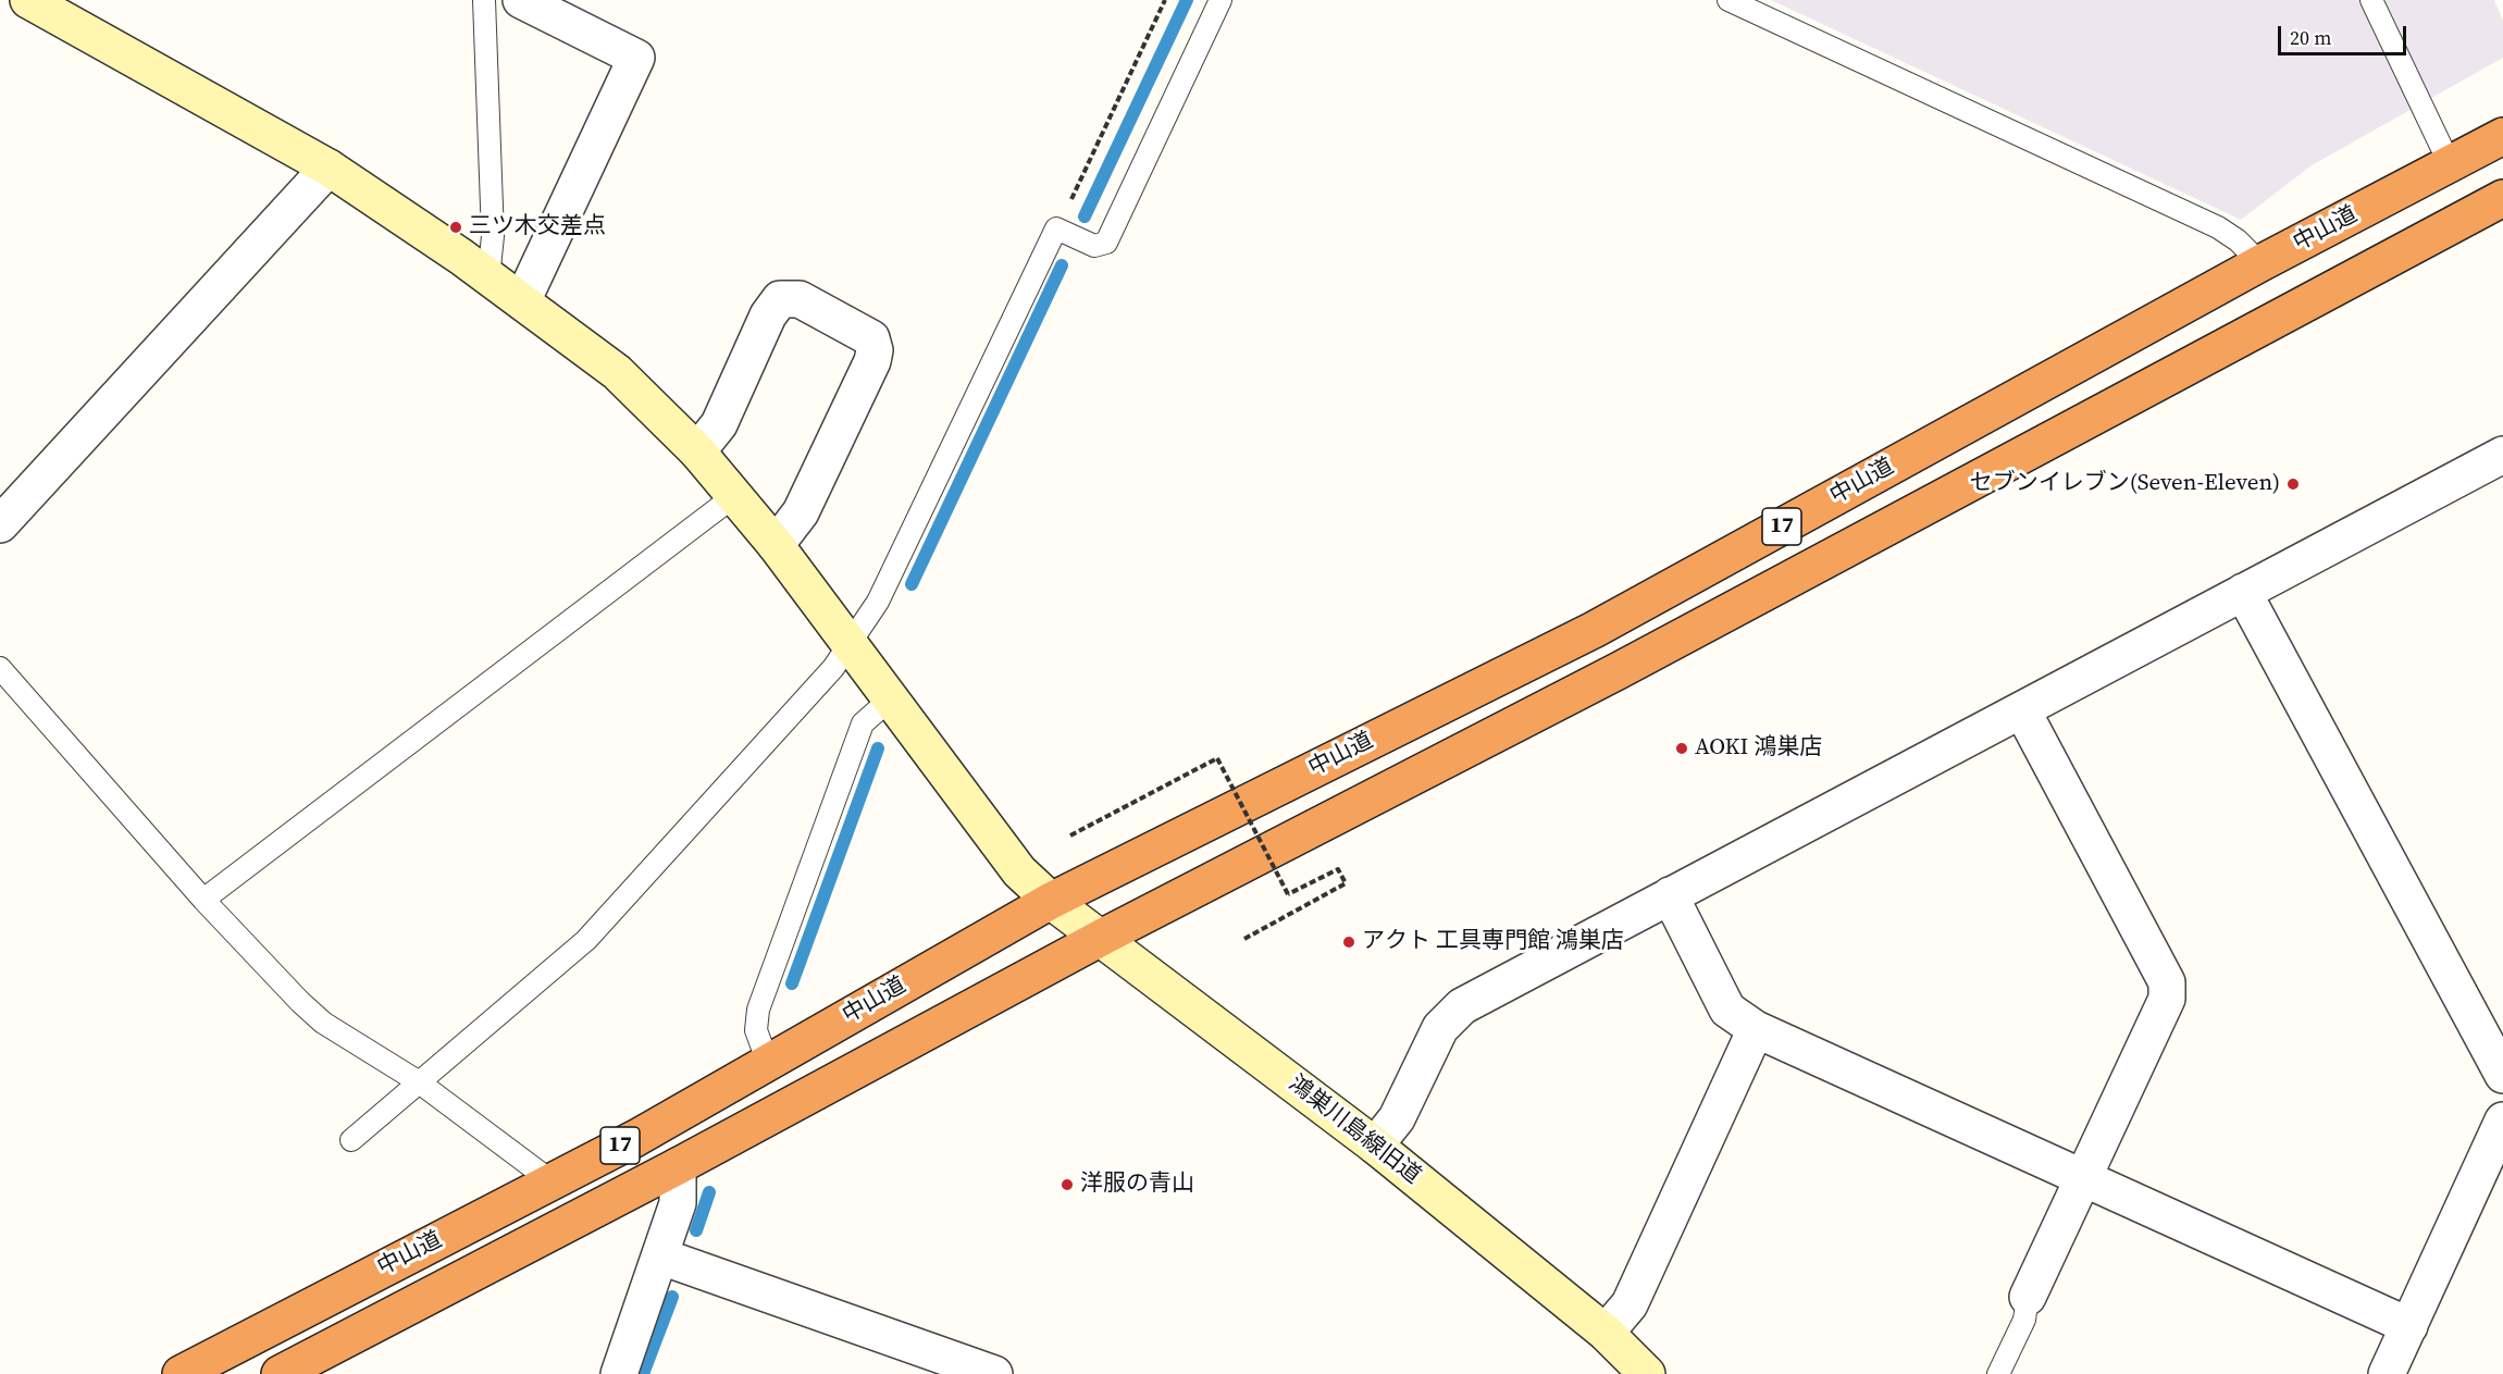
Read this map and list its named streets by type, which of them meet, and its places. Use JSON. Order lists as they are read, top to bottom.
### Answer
{
  "streets": {
    "highway": ["中山道", "17"],
    "street": ["鴻巣川島線旧道"]
  },
  "crossings": [
    ["中山道", "鴻巣川島線旧道"]
  ],
  "places": [
    "三ツ木交差点",
    "セブンイレブン(Seven-Eleven)",
    "AOKI 鴻巣店",
    "アクト 工具専門館 鴻巣店",
    "洋服の青山"
  ],
  "scale_bar": "20 m"
}
